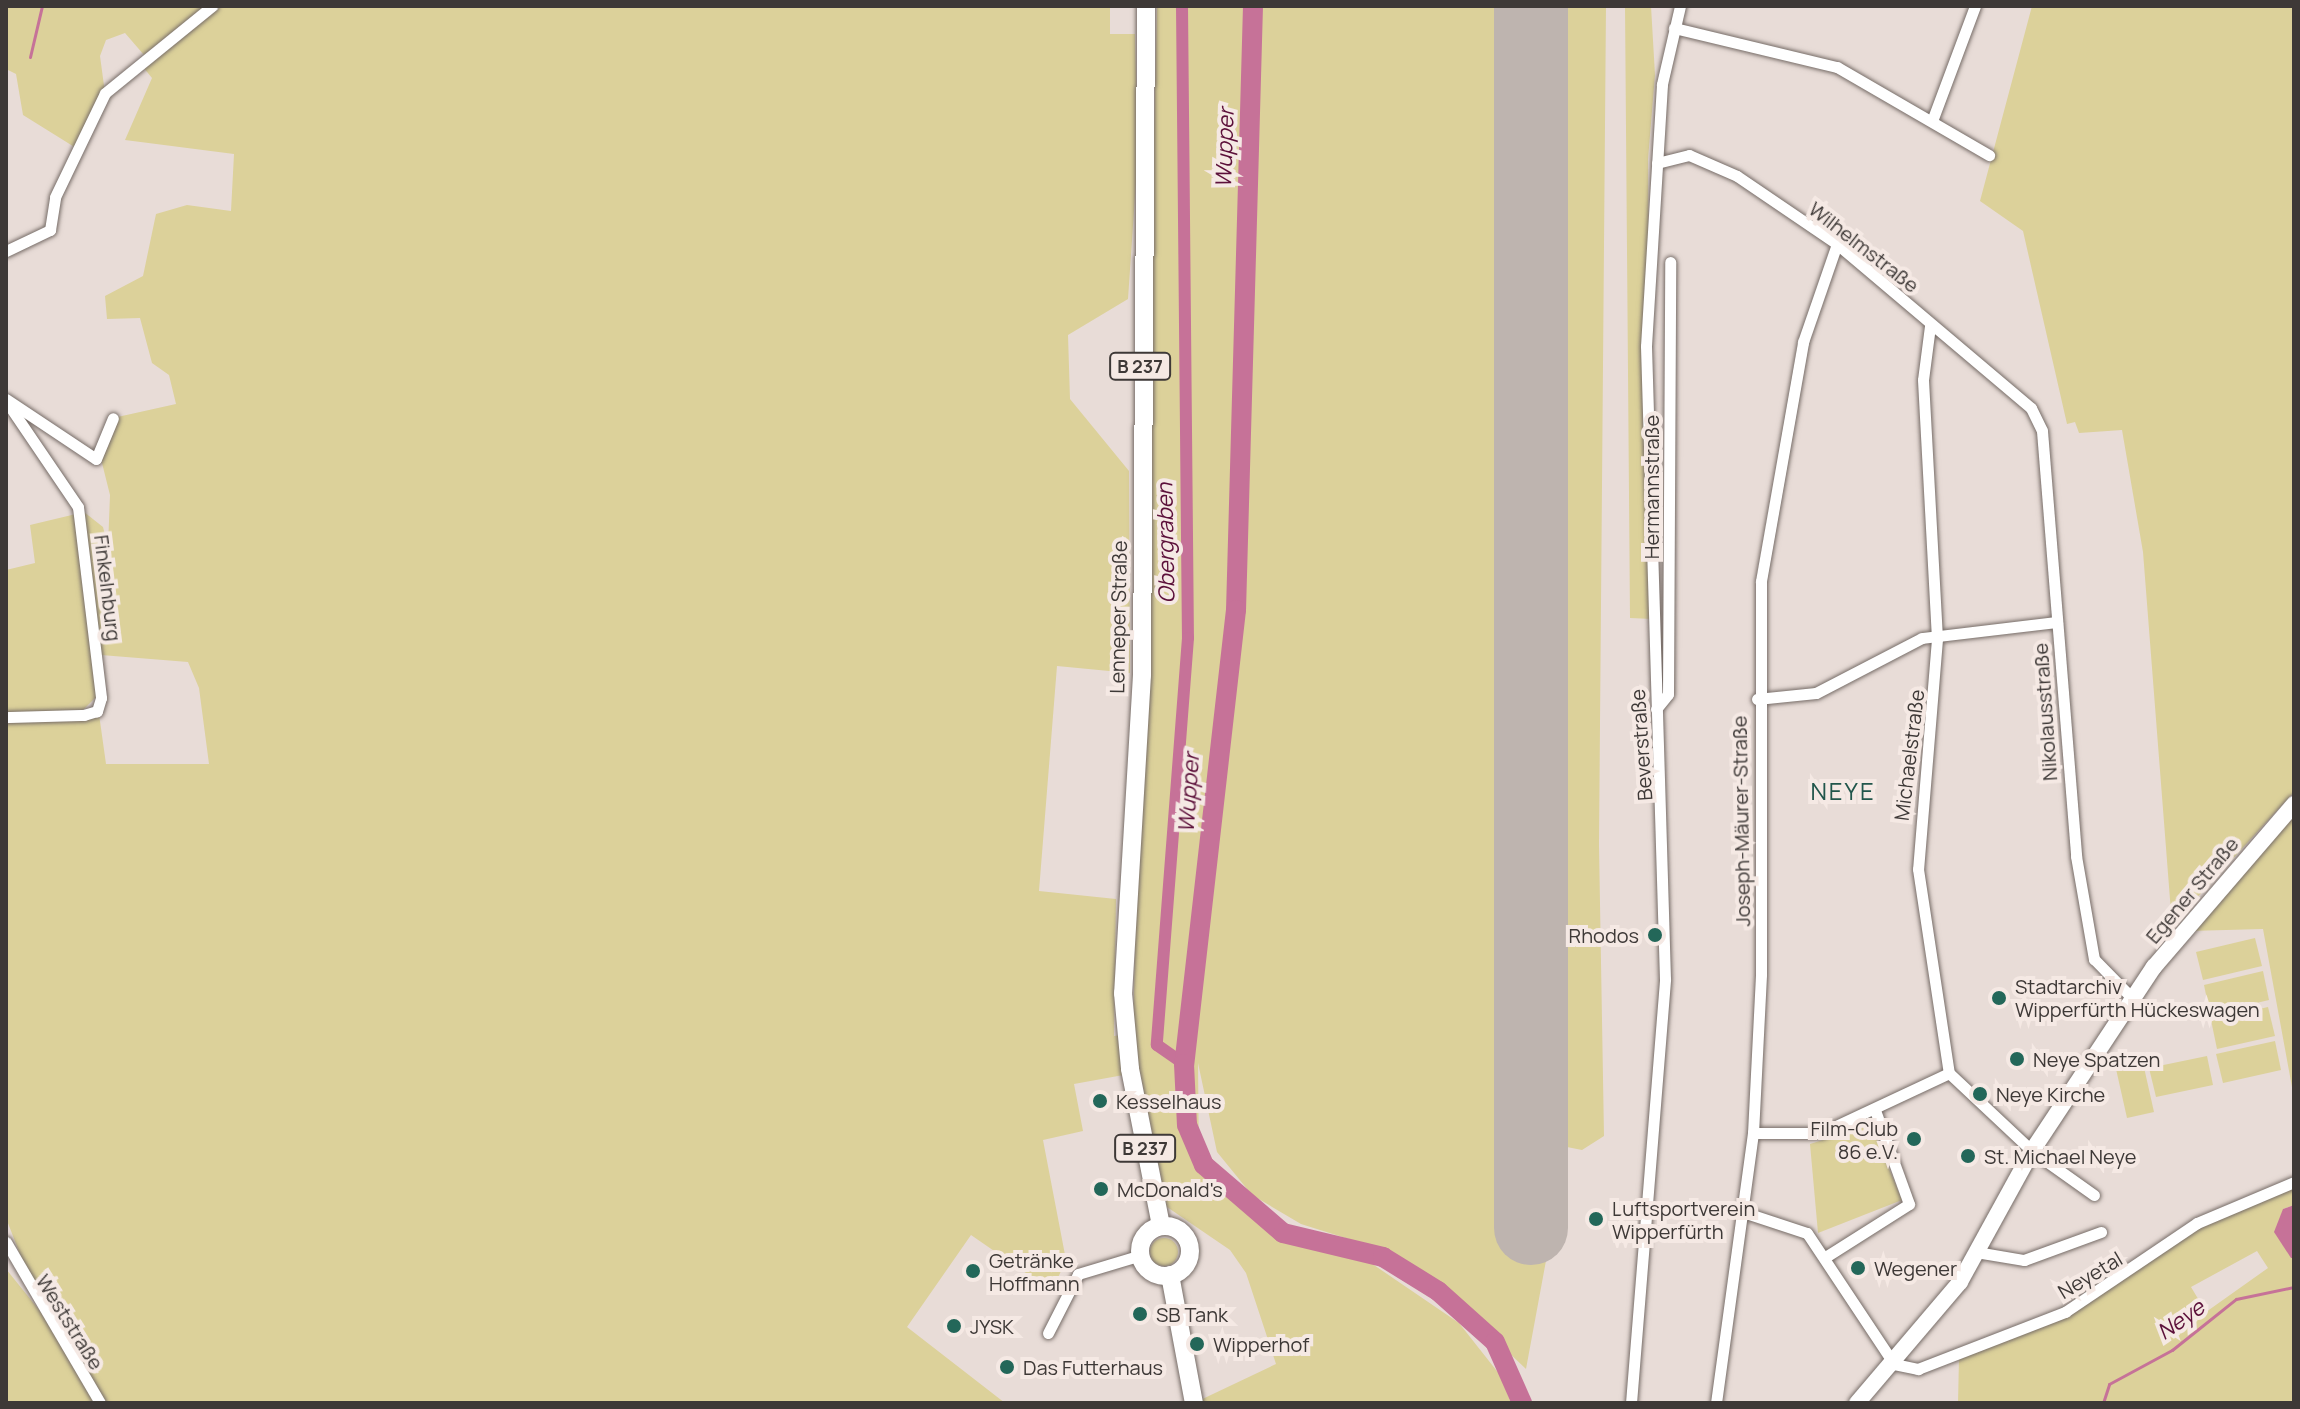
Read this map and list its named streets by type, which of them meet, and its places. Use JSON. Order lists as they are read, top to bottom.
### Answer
{
  "streets": {
    "main road": ["B 237", "Lenneper Straße"],
    "street": [
      "Wilhelmstraße",
      "Hermannstraße",
      "Finkelnburg",
      "Nikolausstraße",
      "Beverstraße",
      "Michaelstraße",
      "Joseph-Mäurer-Straße",
      "Egener Straße",
      "Neyetal",
      "Weststraße"
    ]
  },
  "crossings": [
    ["Wilhelmstraße", "Nikolausstraße"],
    ["Wilhelmstraße", "Beverstraße"],
    ["Wilhelmstraße", "Michaelstraße"],
    ["Wilhelmstraße", "Joseph-Mäurer-Straße"],
    ["Hermannstraße", "Beverstraße"],
    ["Nikolausstraße", "Egener Straße"],
    ["Egener Straße", "Neyetal"]
  ],
  "districts": ["NEYE"],
  "water": ["Wupper", "Obergraben", "Neye"],
  "places": [
    "Rhodos",
    "Stadtarchiv Wipperfürth Hückeswagen",
    "Neye Spatzen",
    "Neye Kirche",
    "Kesselhaus",
    "Film-Club 86 e.V.",
    "St. Michael Neye",
    "McDonald's",
    "Luftsportverein Wipperfürth",
    "Wegener",
    "Getränke Hoffmann",
    "SB Tank",
    "JYSK",
    "Wipperhof",
    "Das Futterhaus"
  ]
}
